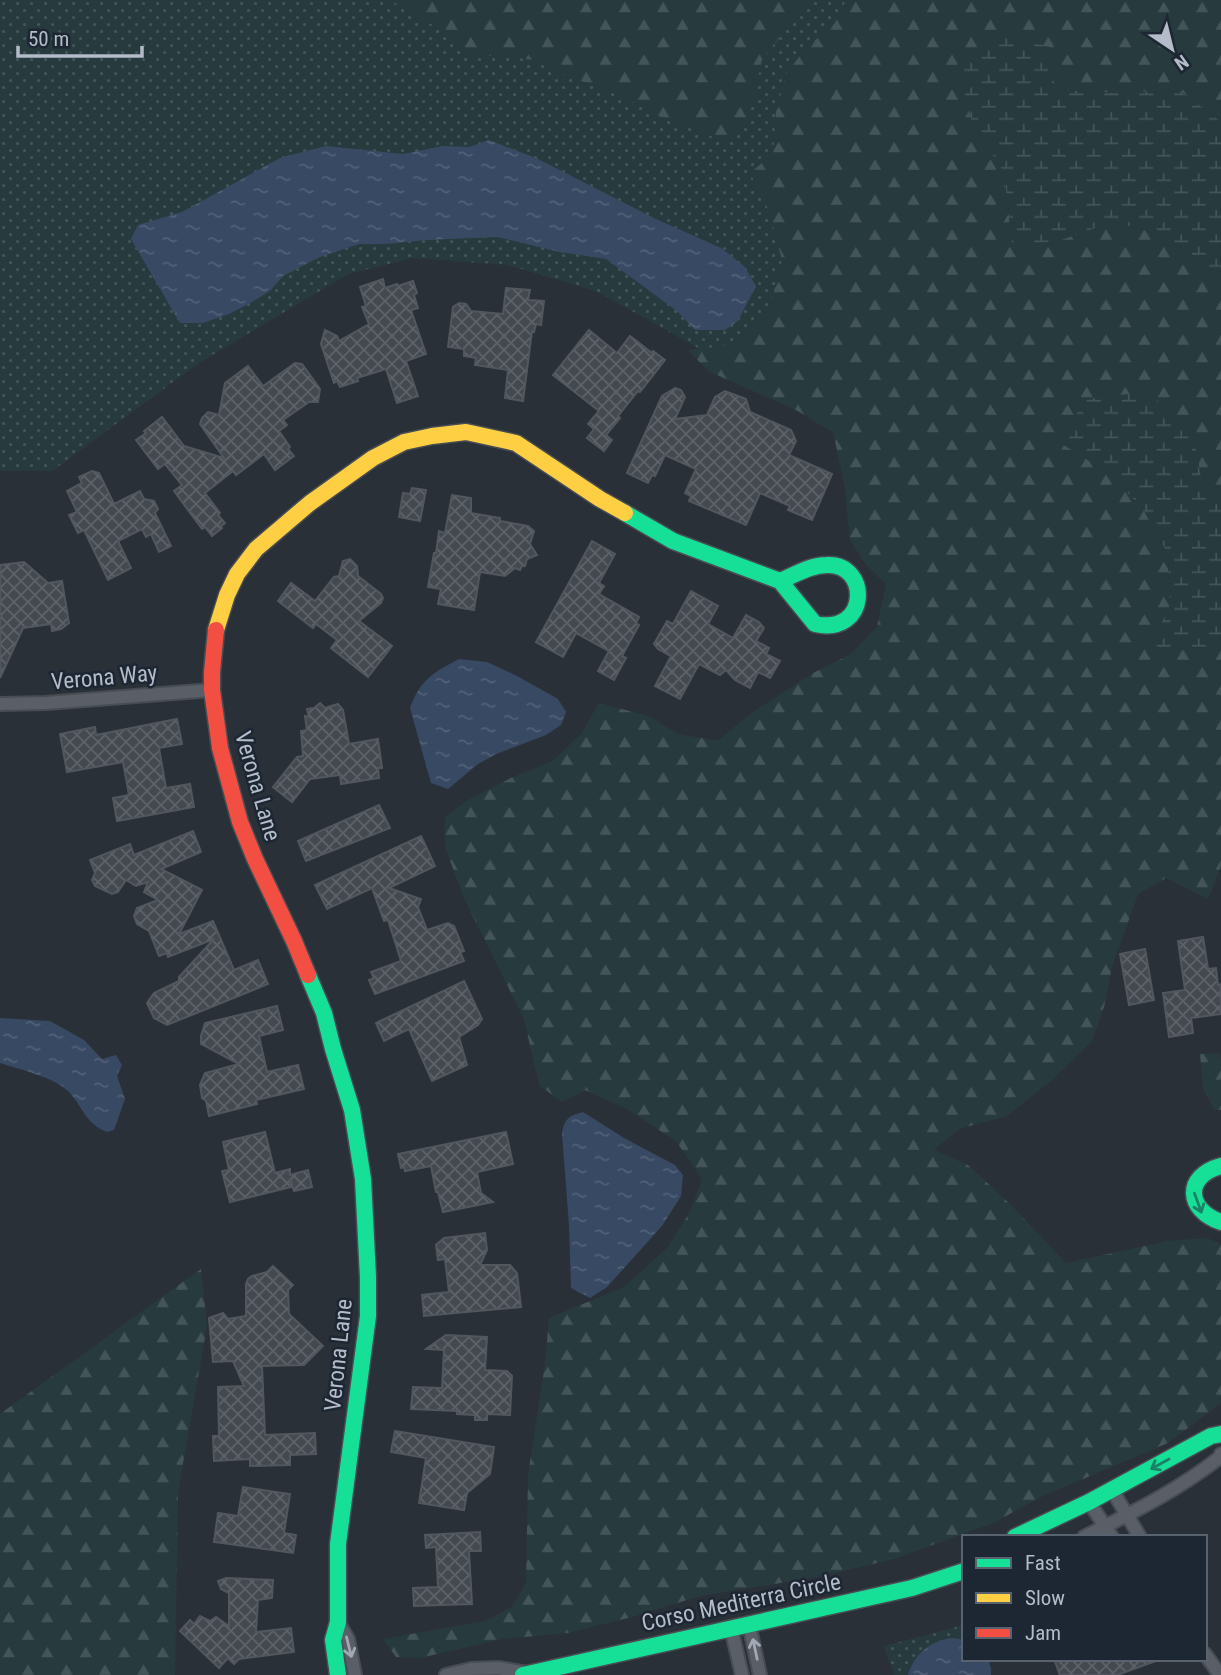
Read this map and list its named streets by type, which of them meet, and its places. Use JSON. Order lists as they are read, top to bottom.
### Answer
{
  "streets": {
    "street": ["Verona Way", "Verona Lane", "Corso Mediterra Circle"]
  },
  "crossings": [
    ["Verona Way", "Verona Lane"]
  ],
  "legend": ["Fast", "Slow", "Jam"],
  "scale_bar": "50 m",
  "north": "bottom right"
}
